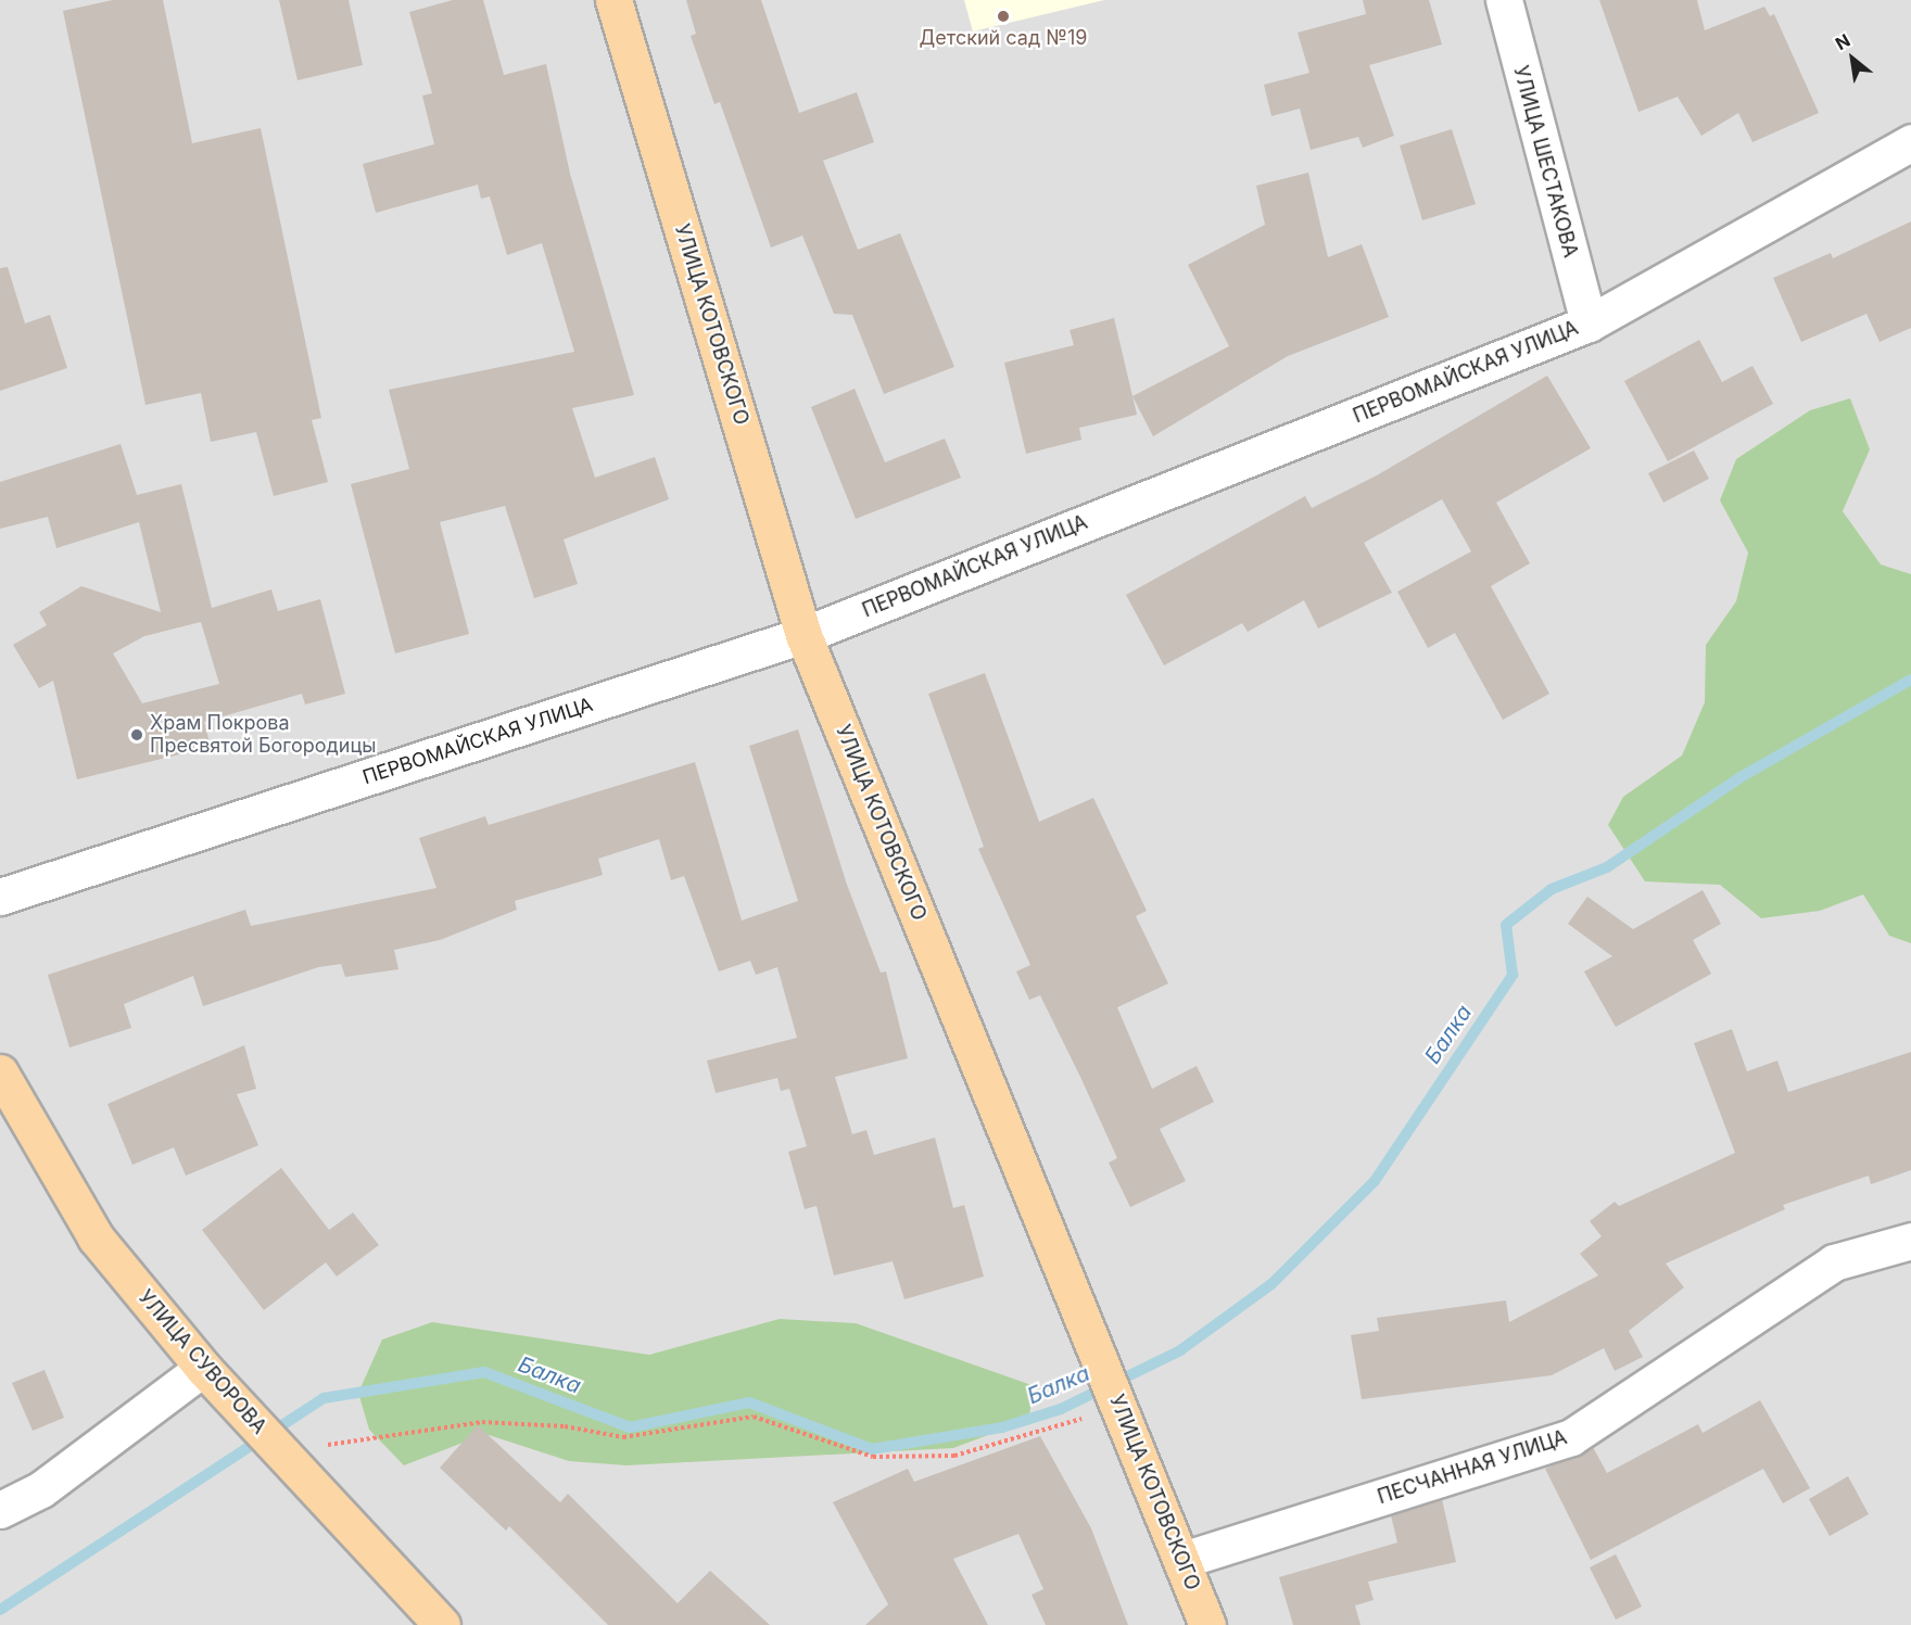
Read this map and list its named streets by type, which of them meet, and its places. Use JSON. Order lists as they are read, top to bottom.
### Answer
{
  "streets": {
    "main road": ["УЛИЦА КОТОВСКОГО", "УЛИЦА СУВОРОВА"],
    "street": ["УЛИЦА ШЕСТАКОВА", "ПЕРВОМАЙСКАЯ УЛИЦА", "ПЕСЧАННАЯ УЛИЦА"]
  },
  "crossings": [
    ["УЛИЦА ШЕСТАКОВА", "ПЕРВОМАЙСКАЯ УЛИЦА"],
    ["УЛИЦА КОТОВСКОГО", "ПЕРВОМАЙСКАЯ УЛИЦА"],
    ["УЛИЦА КОТОВСКОГО", "ПЕСЧАННАЯ УЛИЦА"]
  ],
  "water": ["Балка"],
  "places": ["Детский сад №19", "Храм Покрова Пресвятой Богородицы"],
  "north": "top left"
}
